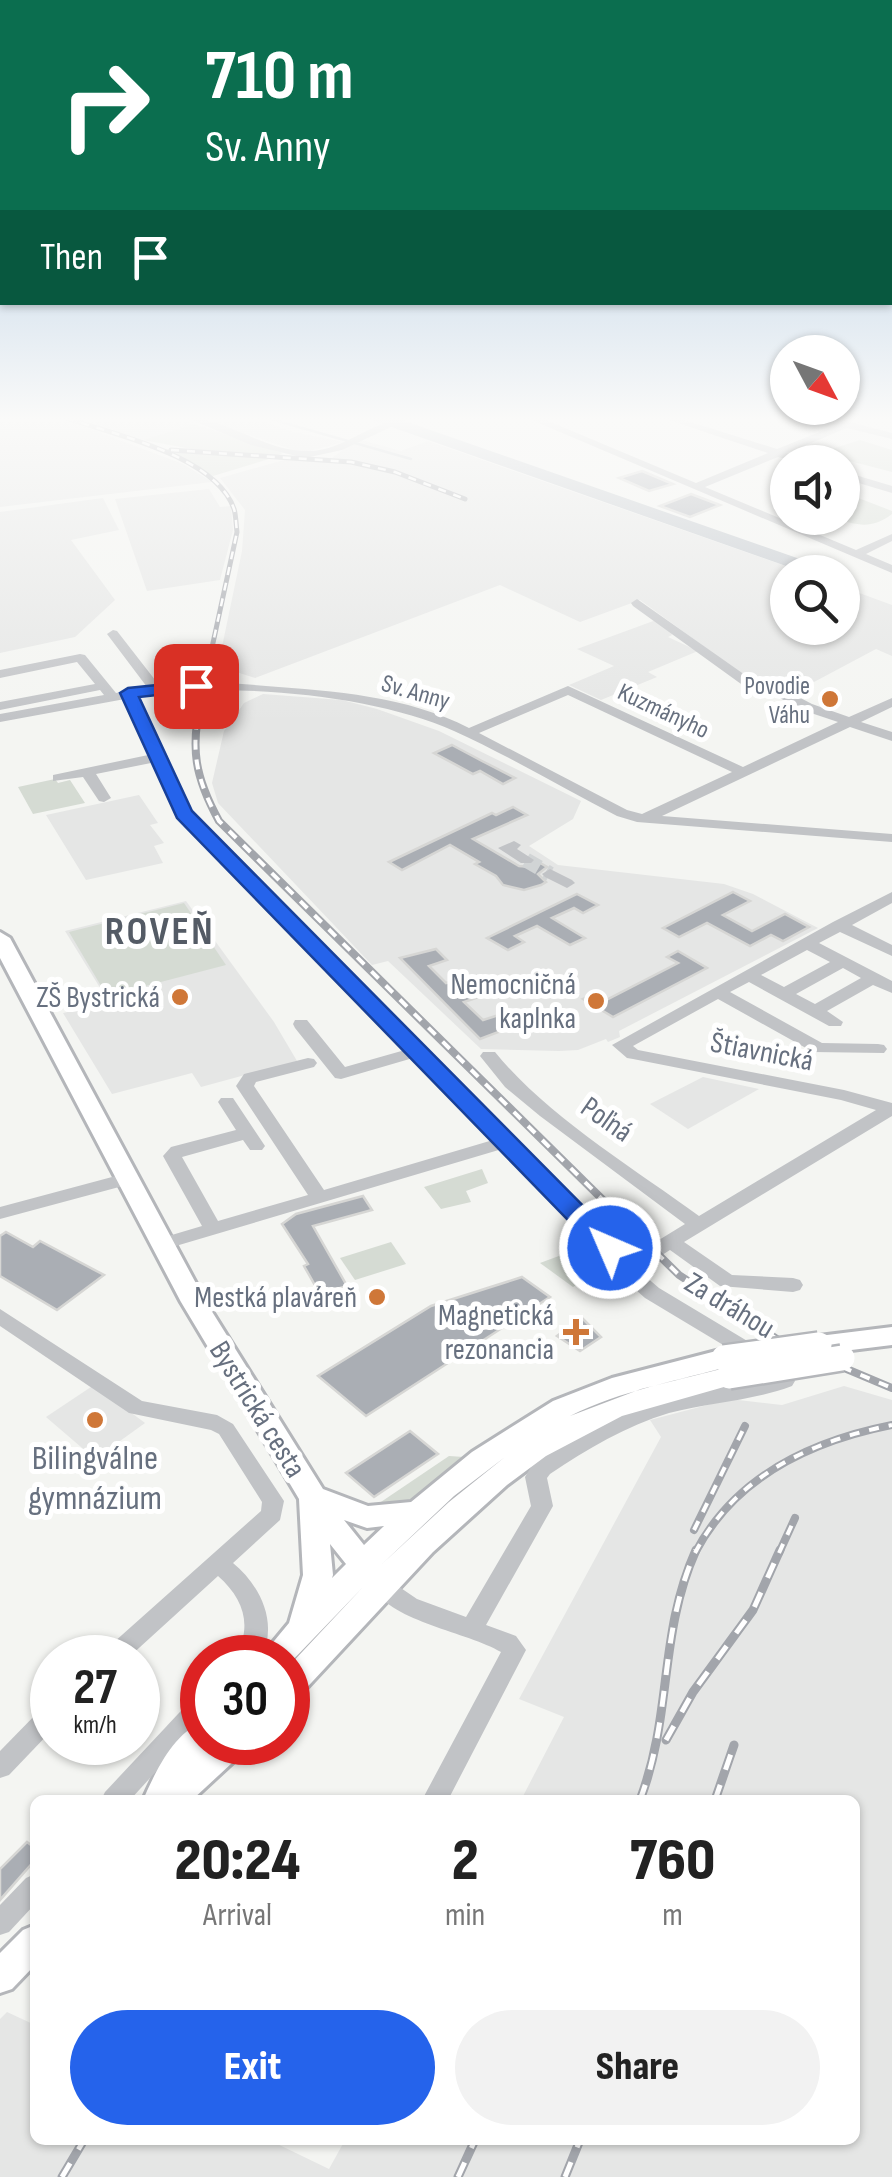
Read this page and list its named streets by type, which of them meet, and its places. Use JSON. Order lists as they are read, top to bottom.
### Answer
{
  "streets": {
    "main road": ["Bystrická cesta"],
    "street": [
      "Sv. Anny",
      "Kuzmányho",
      "Štiavnická",
      "Poľná",
      "Za dráhou"
    ]
  },
  "crossings": [
    ["Sv. Anny", "Kuzmányho"]
  ],
  "districts": ["ROVEŇ"],
  "places": {
    "other": [
      "Povodie Váhu",
      "ZŠ Bystrická",
      "Nemocničná kaplnka",
      "Mestká plaváreň",
      "Bilingválne gymnázium"
    ],
    "health": ["Magnetická rezonancia"]
  },
  "north": "bottom right",
  "page": {
    "turn": ["710 m", "Sv. Anny"],
    "then": "Then",
    "speed": "27 km/h",
    "limit": "30",
    "eta": [
      "20:24",
      "Arrival",
      "2",
      "min",
      "760",
      "m"
    ],
    "buttons": ["Exit", "Share"]
  }
}
